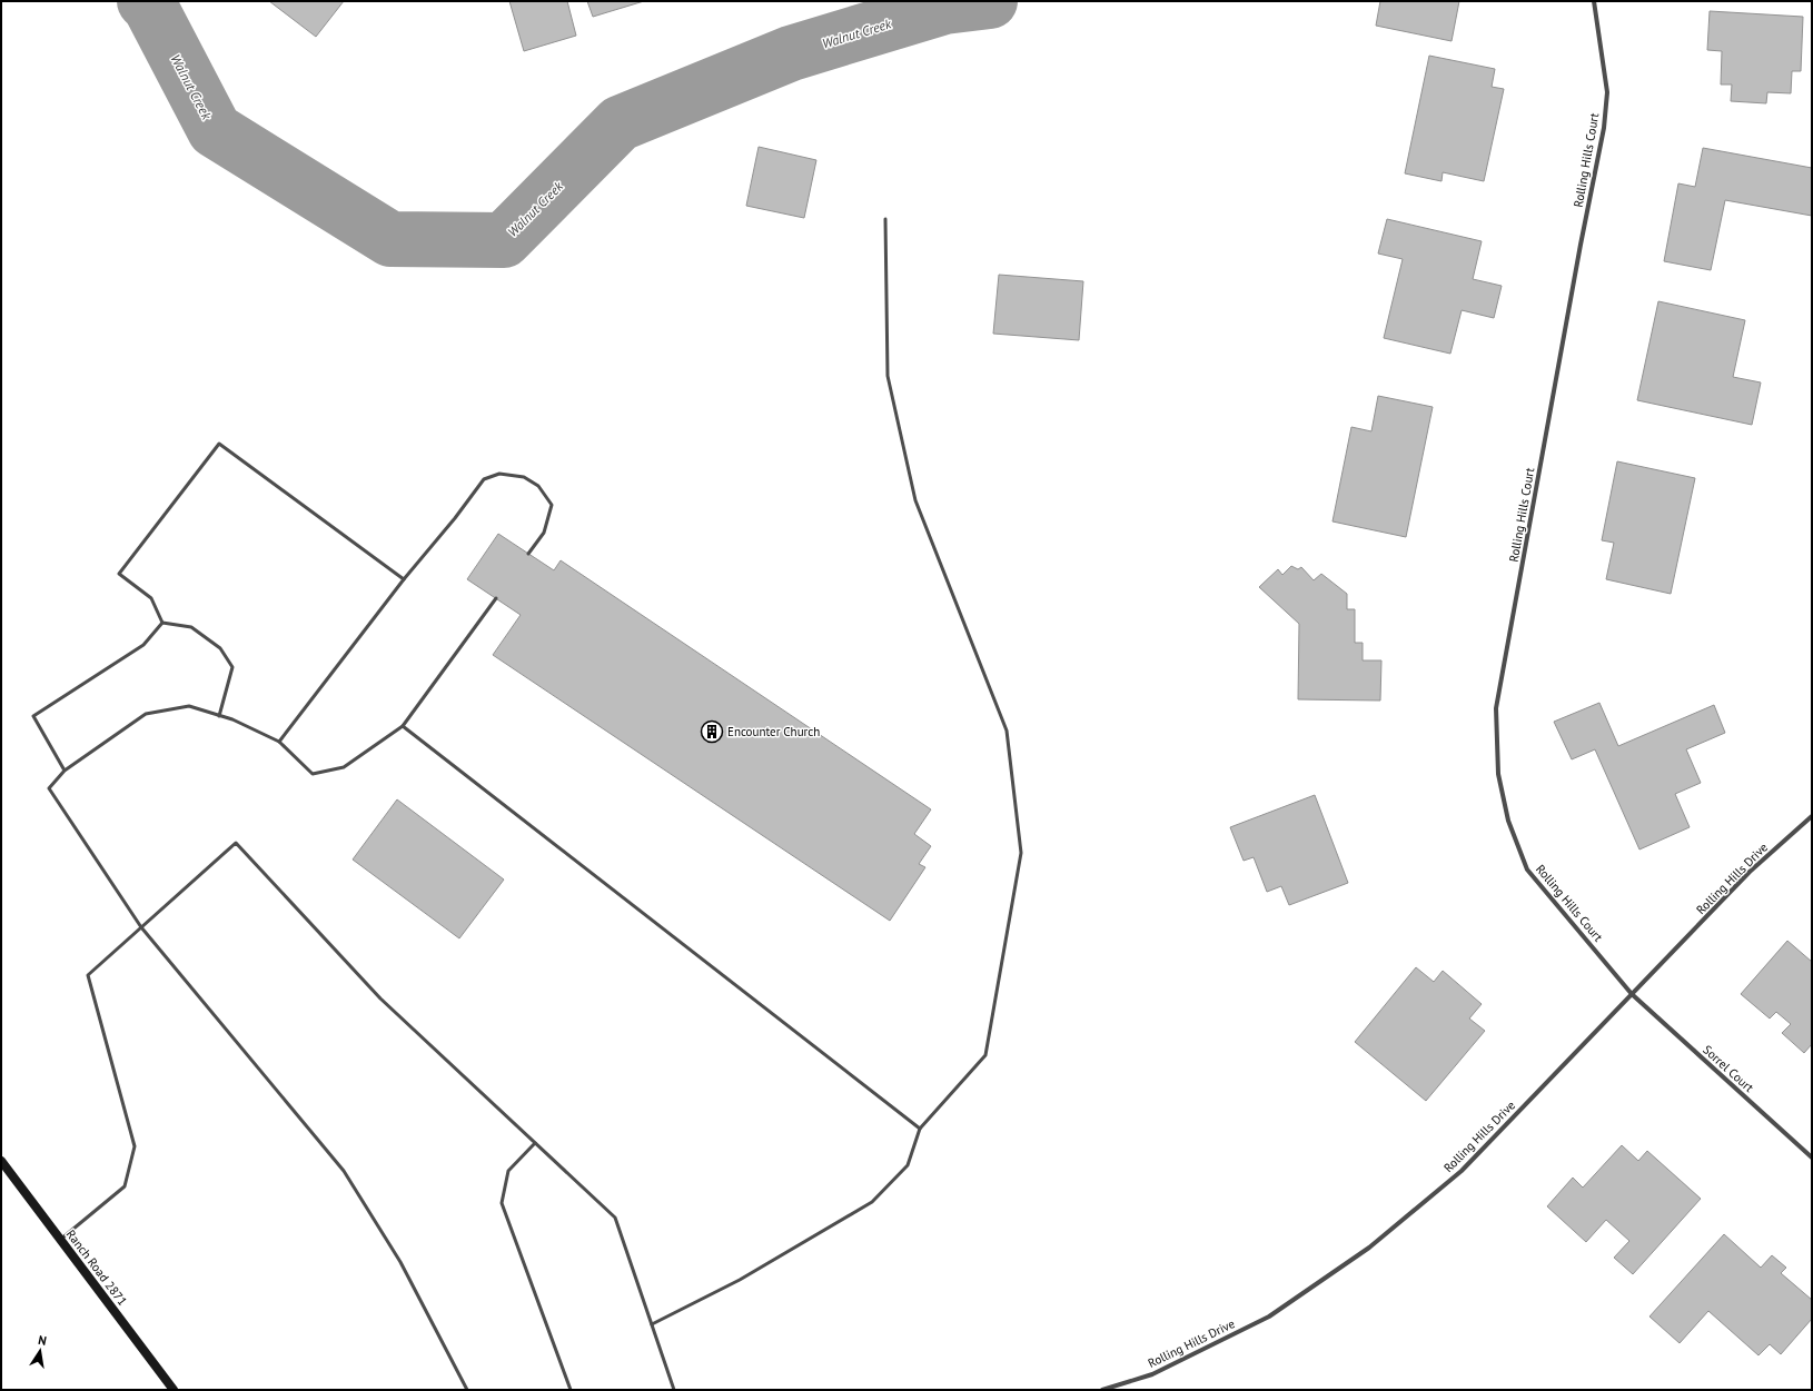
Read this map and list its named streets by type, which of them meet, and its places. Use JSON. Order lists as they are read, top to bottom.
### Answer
{
  "streets": {
    "main road": ["Ranch Road 2871"],
    "street": ["Rolling Hills Court", "Rolling Hills Drive", "Sorrel Court"]
  },
  "crossings": [
    ["Rolling Hills Court", "Rolling Hills Drive"],
    ["Rolling Hills Court", "Sorrel Court"],
    ["Rolling Hills Drive", "Sorrel Court"]
  ],
  "water": ["Walnut Creek"],
  "places": {
    "building": ["Encounter Church"]
  },
  "north": "top"
}
